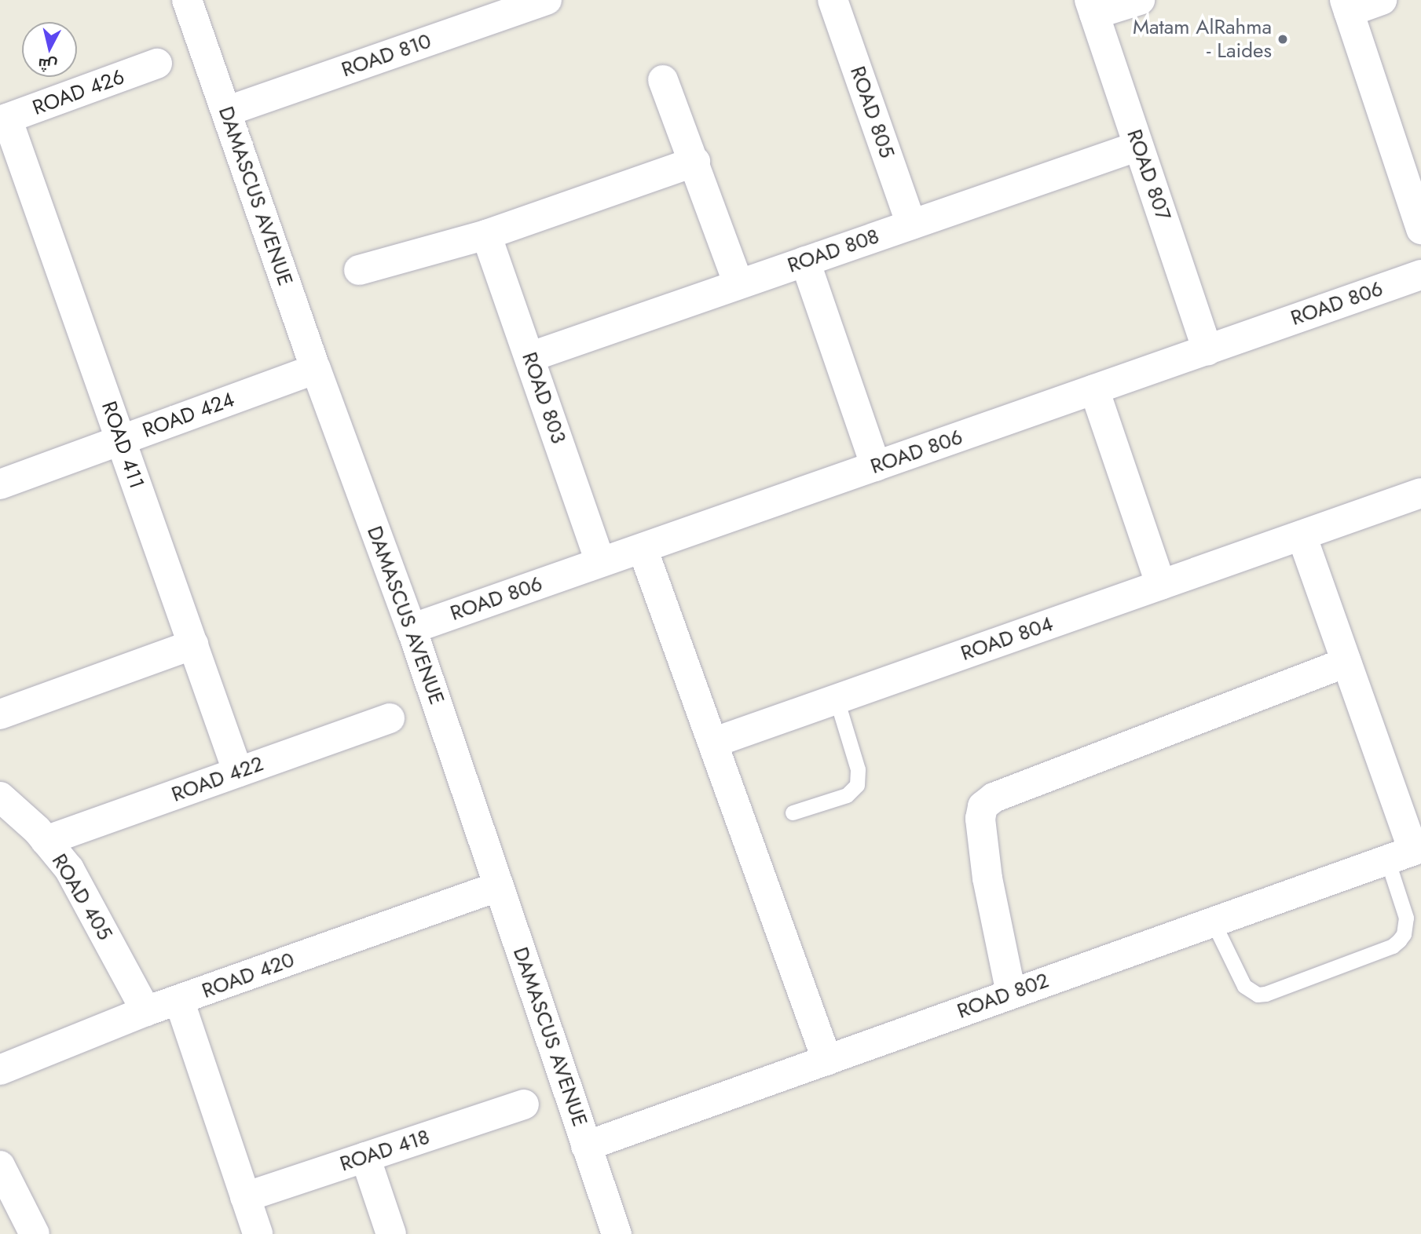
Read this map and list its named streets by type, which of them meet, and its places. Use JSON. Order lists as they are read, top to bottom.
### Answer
{
  "streets": {
    "street": [
      "ROAD 810",
      "ROAD 426",
      "ROAD 805",
      "ROAD 807",
      "DAMASCUS AVENUE",
      "ROAD 808",
      "ROAD 806",
      "ROAD 803",
      "ROAD 424",
      "ROAD 411",
      "ROAD 804",
      "ROAD 422",
      "ROAD 405",
      "ROAD 420",
      "ROAD 802",
      "ROAD 418"
    ]
  },
  "crossings": [
    ["ROAD 810", "DAMASCUS AVENUE"],
    ["ROAD 426", "ROAD 411"],
    ["ROAD 805", "ROAD 808"],
    ["ROAD 807", "ROAD 808"],
    ["ROAD 807", "ROAD 806"],
    ["DAMASCUS AVENUE", "ROAD 806"],
    ["DAMASCUS AVENUE", "ROAD 424"],
    ["DAMASCUS AVENUE", "ROAD 420"],
    ["DAMASCUS AVENUE", "ROAD 802"],
    ["ROAD 808", "ROAD 803"],
    ["ROAD 806", "ROAD 803"],
    ["ROAD 424", "ROAD 411"],
    ["ROAD 411", "ROAD 422"],
    ["ROAD 422", "ROAD 405"],
    ["ROAD 405", "ROAD 420"]
  ],
  "places": ["Matam AlRahma - Laides"],
  "north": "bottom"
}
